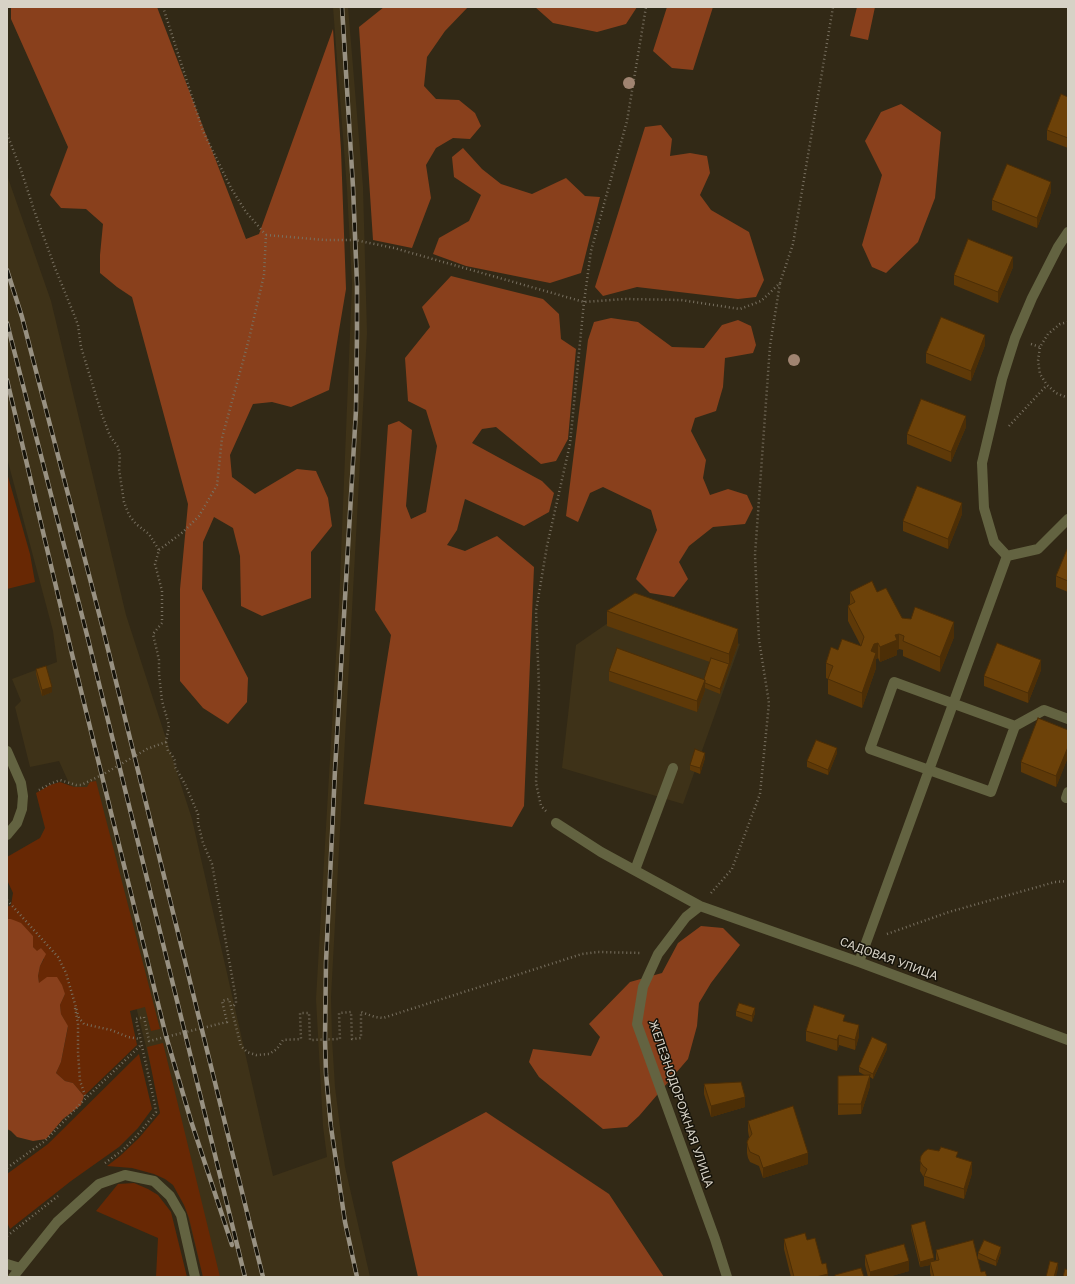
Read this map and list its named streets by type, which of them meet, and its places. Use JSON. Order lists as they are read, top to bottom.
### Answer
{
  "streets": {
    "street": ["САДОВАЯ УЛИЦА", "ЖЕЛЕЗНОДОРОЖНАЯ УЛИЦА"]
  },
  "crossings": [
    ["САДОВАЯ УЛИЦА", "ЖЕЛЕЗНОДОРОЖНАЯ УЛИЦА"]
  ]
}
